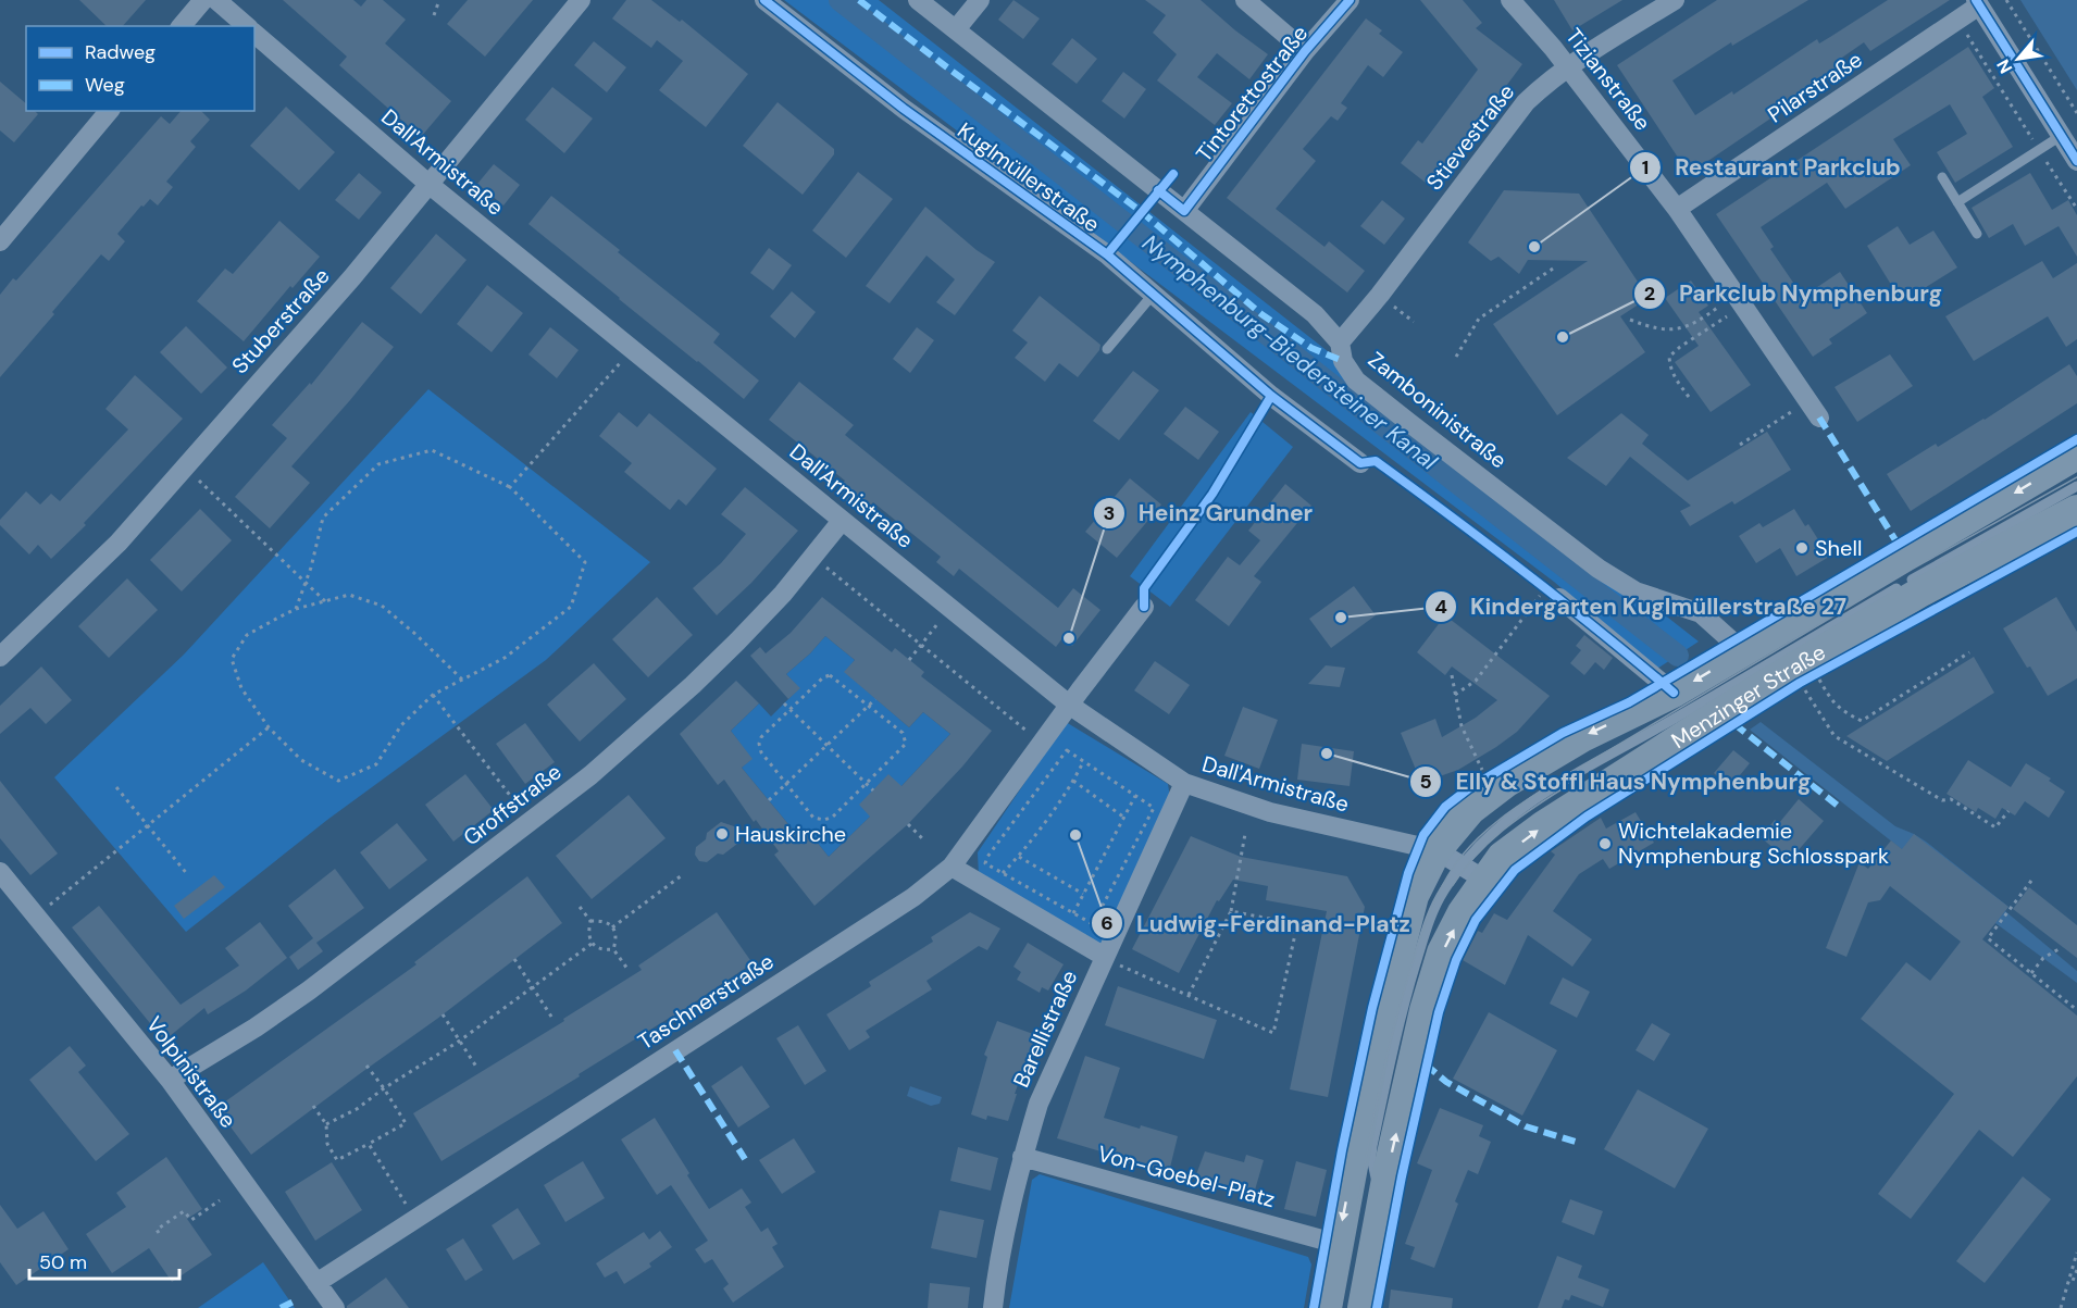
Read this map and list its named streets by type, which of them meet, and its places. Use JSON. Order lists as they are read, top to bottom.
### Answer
{
  "streets": {
    "main road": ["Menzinger Straße"],
    "street": [
      "Tizianstraße",
      "Pilarstraße",
      "Tintorettostraße",
      "Stievestraße",
      "Dall'Armistraße",
      "Kuglmüllerstraße",
      "Stuberstraße",
      "Zamboninistraße",
      "Groffstraße",
      "Taschnerstraße",
      "Barellistraße",
      "Volpinistraße",
      "Von-Goebel-Platz"
    ]
  },
  "crossings": [
    ["Tizianstraße", "Pilarstraße"],
    ["Tizianstraße", "Stievestraße"],
    ["Tintorettostraße", "Zamboninistraße"],
    ["Stievestraße", "Zamboninistraße"],
    ["Dall'Armistraße", "Stuberstraße"],
    ["Dall'Armistraße", "Menzinger Straße"],
    ["Dall'Armistraße", "Groffstraße"],
    ["Dall'Armistraße", "Taschnerstraße"],
    ["Dall'Armistraße", "Barellistraße"],
    ["Zamboninistraße", "Menzinger Straße"],
    ["Menzinger Straße", "Von-Goebel-Platz"],
    ["Groffstraße", "Volpinistraße"],
    ["Taschnerstraße", "Volpinistraße"],
    ["Barellistraße", "Von-Goebel-Platz"]
  ],
  "water": ["Nymphenburg-Biedersteiner Kanal"],
  "places": [
    "Restaurant Parkclub",
    "Parkclub Nymphenburg",
    "Shell",
    "Kindergarten Kuglmüllerstraße 27",
    "Heinz Grundner",
    "Elly & Stoffl Haus Nymphenburg",
    "Hauskirche",
    "Ludwig-Ferdinand-Platz",
    "Wichtelakademie Nymphenburg Schlosspark"
  ],
  "legend": ["Radweg", "Weg"],
  "scale_bar": "50 m",
  "north": "bottom left"
}
